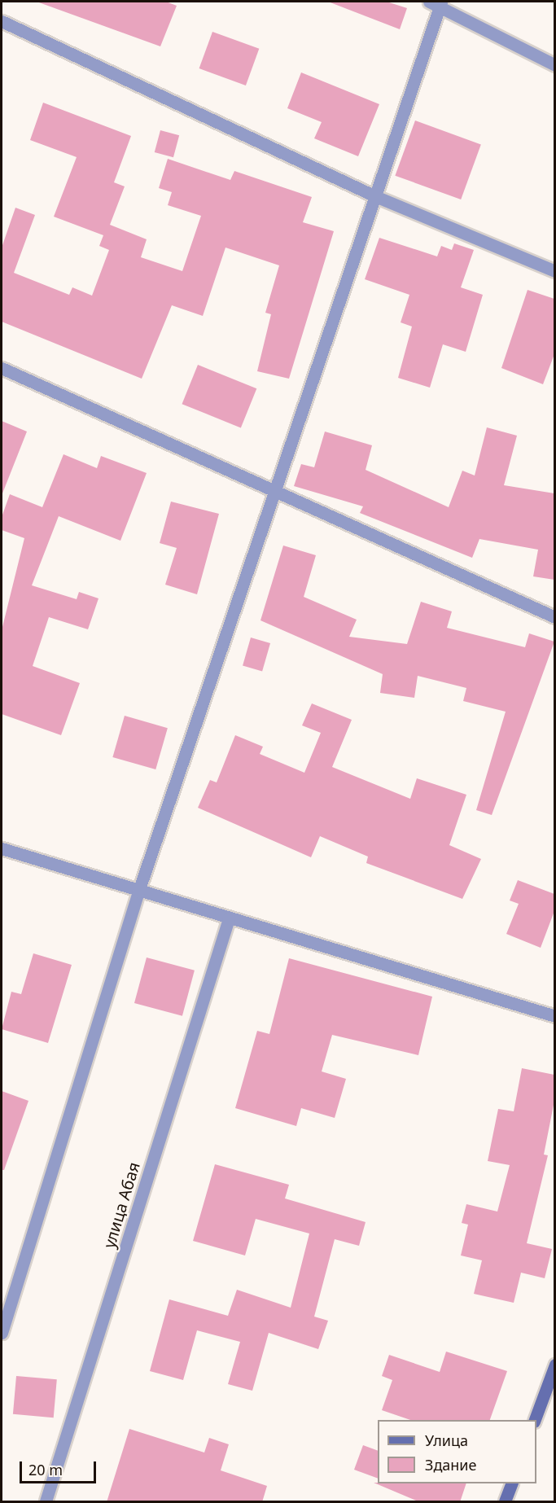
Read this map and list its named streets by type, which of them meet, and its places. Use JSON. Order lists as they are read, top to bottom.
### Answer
{
  "streets": {
    "street": ["улица Абая"]
  },
  "legend": ["Улица", "Здание"],
  "scale_bar": "20 m"
}
